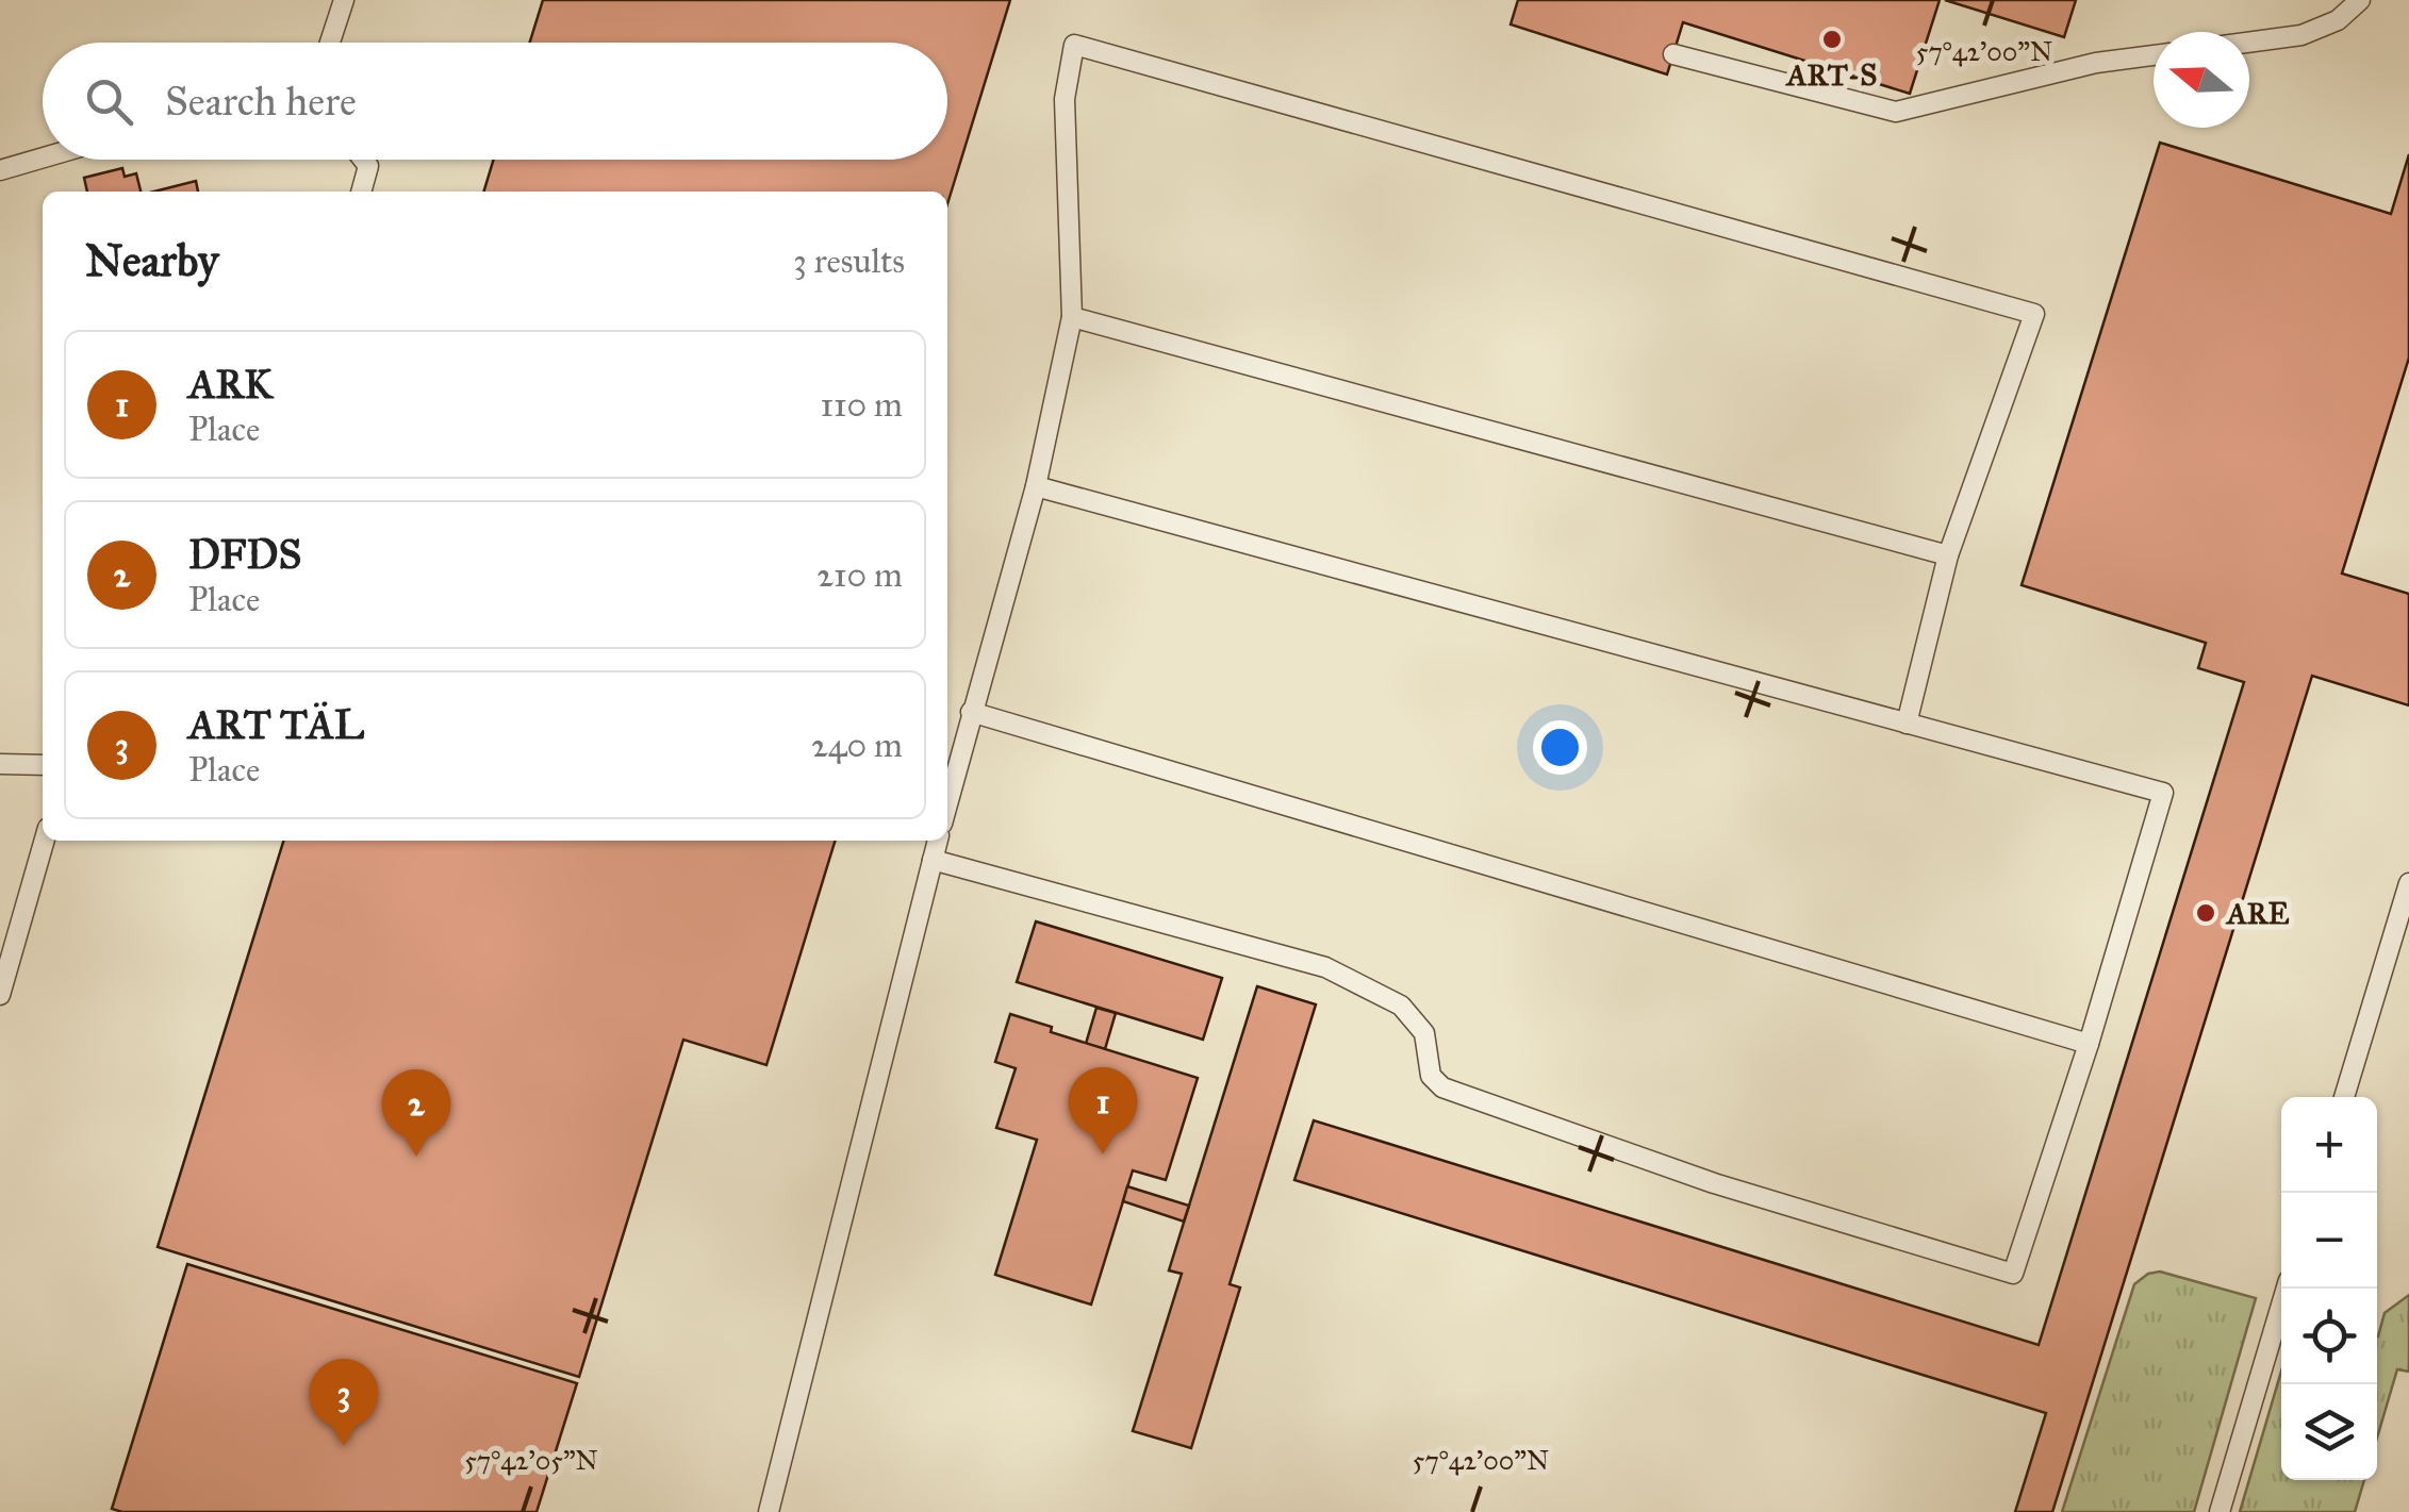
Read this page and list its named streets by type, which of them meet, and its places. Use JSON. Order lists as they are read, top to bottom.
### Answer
{
  "places": ["ART-S", "ARE"],
  "north": "left",
  "page": {
    "search": "Search here",
    "heading": ["Nearby", "3 results"],
    "list": [
      {
        "mark": "1",
        "name": "ARK",
        "note": "Place",
        "value": "110 m"
      },
      {
        "mark": "2",
        "name": "DFDS",
        "note": "Place",
        "value": "210 m"
      },
      {
        "mark": "3",
        "name": "ART TÄL",
        "note": "Place",
        "value": "240 m"
      }
    ],
    "pins": ["1", "2", "3"],
    "map_buttons": ["+", "−"]
  },
  "coordinates": ["57°42'00\"N", "57°42'05\"N"]
}
